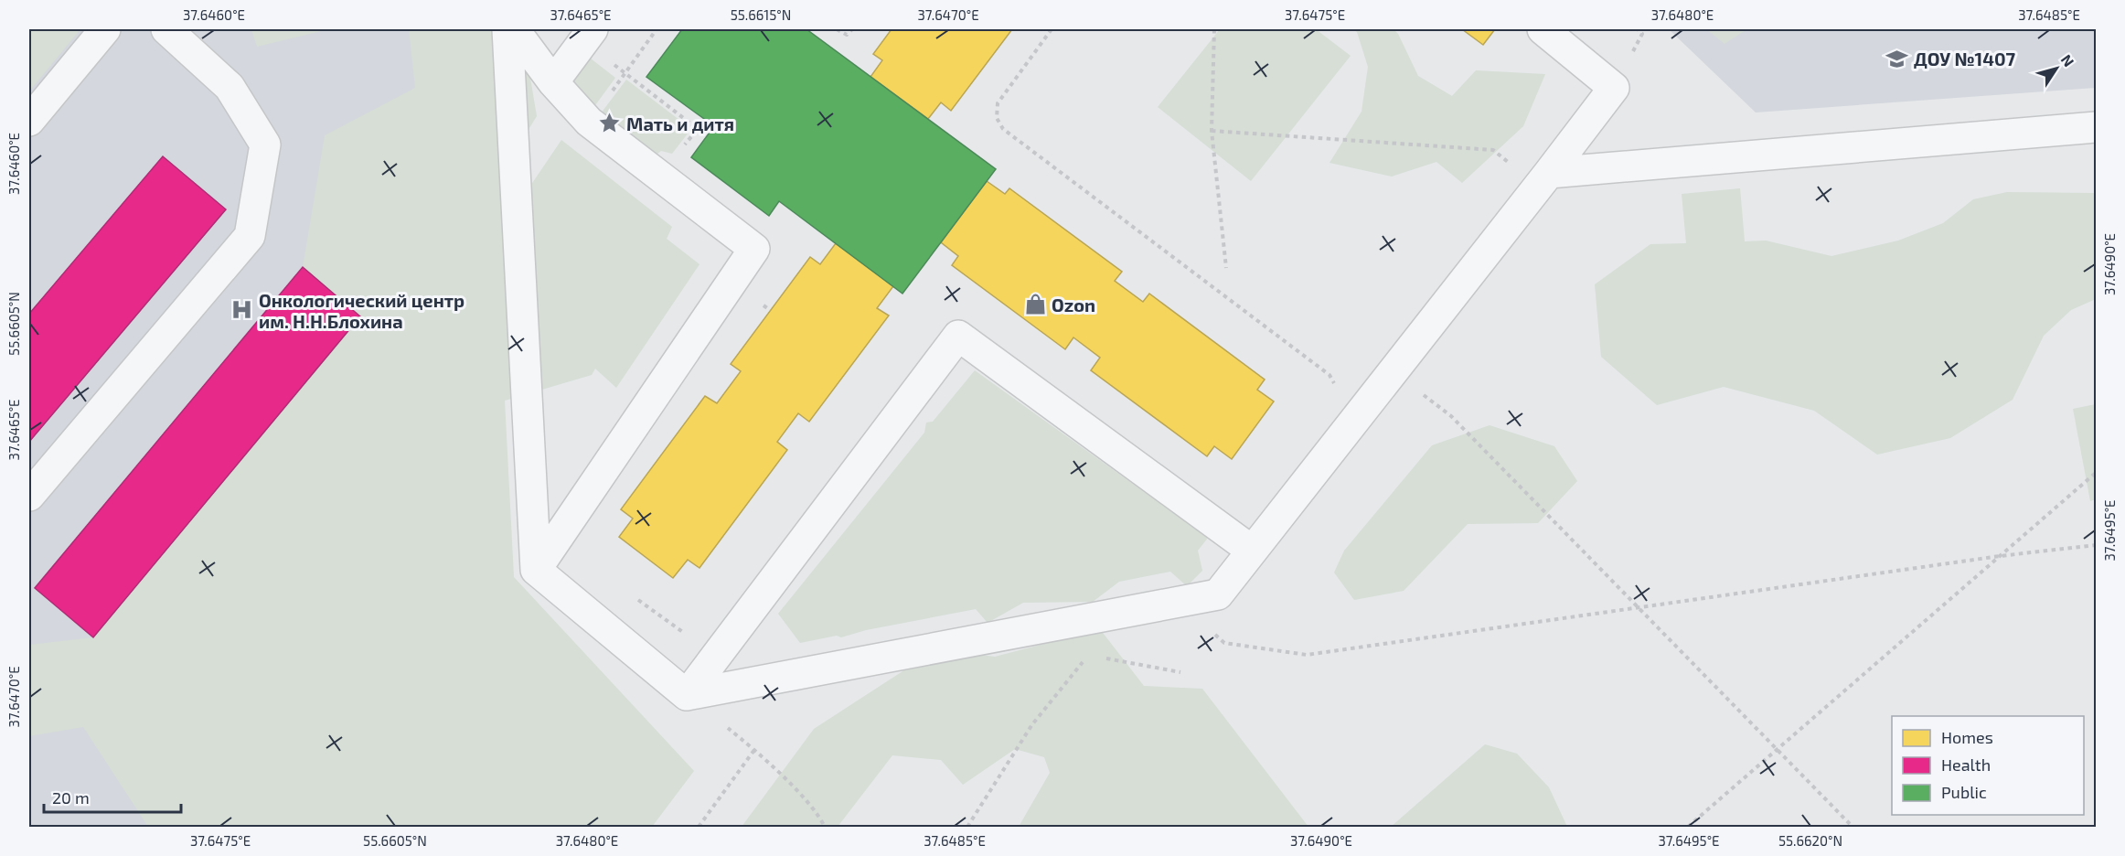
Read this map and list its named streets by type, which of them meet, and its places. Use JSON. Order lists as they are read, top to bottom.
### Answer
{
  "places": {
    "school or university": ["ДОУ №1407"],
    "place": ["Мать и дитя"],
    "shop": ["Ozon"],
    "hospital": ["Онкологический центр им. Н.Н.Блохина"]
  },
  "legend": ["Homes", "Health", "Public"],
  "scale_bar": "20 m",
  "north": "top right",
  "coordinates": [
    "37.6460°E",
    "37.6465°E",
    "55.6615°N",
    "37.6470°E",
    "37.6475°E",
    "37.6480°E",
    "37.6485°E",
    "37.6490°E",
    "55.6605°N",
    "37.6495°E",
    "55.6620°N"
  ]
}
